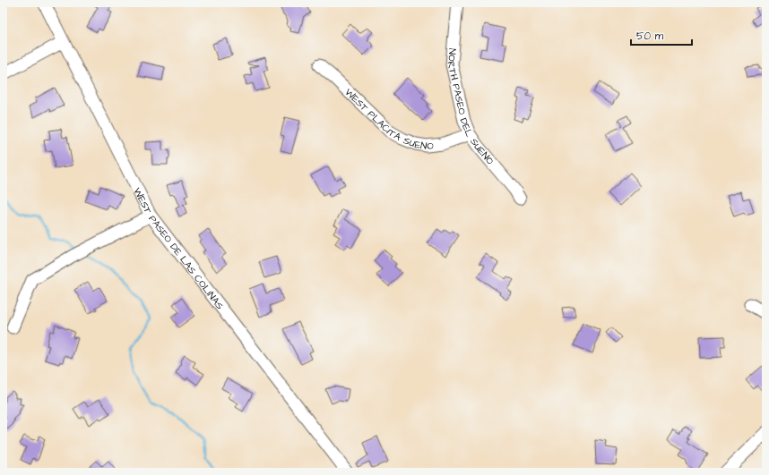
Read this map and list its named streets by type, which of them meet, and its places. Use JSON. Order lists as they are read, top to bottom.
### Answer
{
  "streets": {
    "street": ["NORTH PASEO DEL SUENO", "WEST PLACITA SUENO", "WEST PASEO DE LAS COLINAS"]
  },
  "crossings": [
    ["NORTH PASEO DEL SUENO", "WEST PLACITA SUENO"]
  ],
  "scale_bar": "50 m"
}
